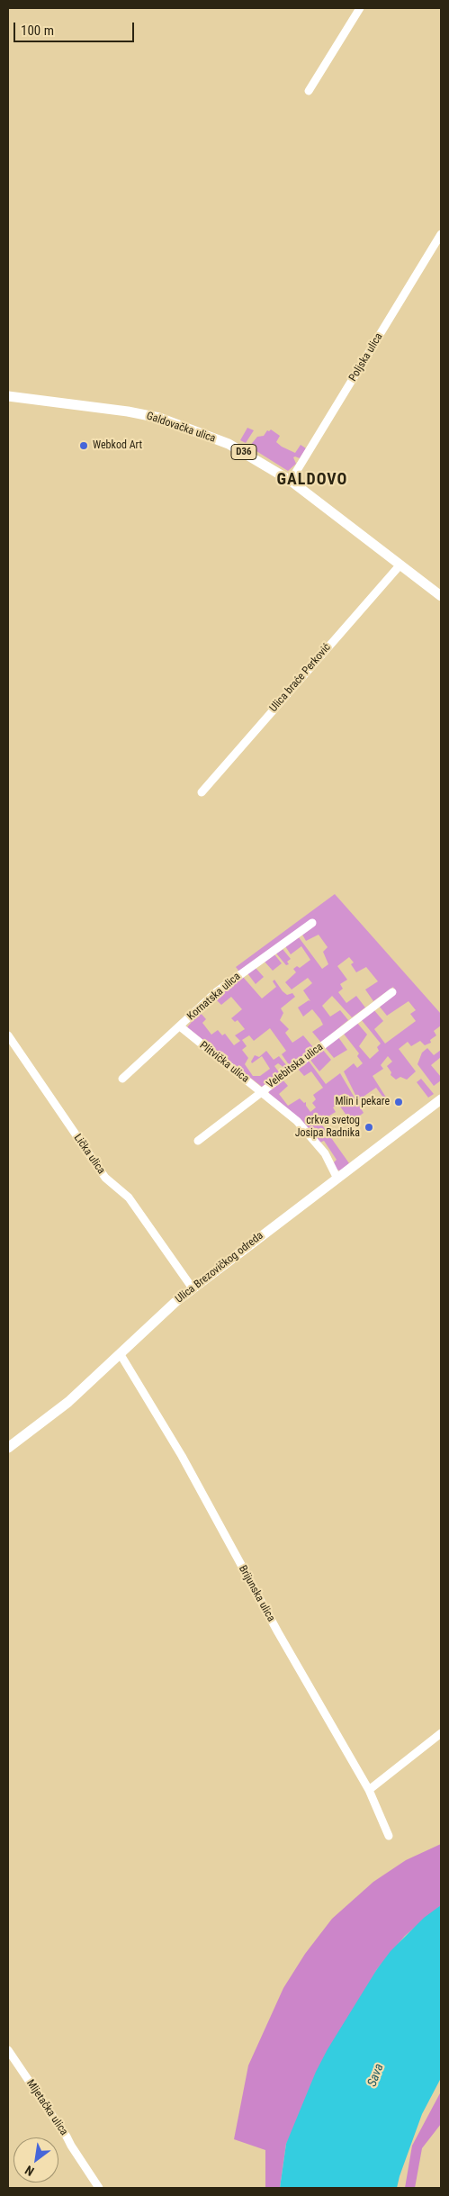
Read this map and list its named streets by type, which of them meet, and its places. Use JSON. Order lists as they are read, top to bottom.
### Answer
{
  "streets": {
    "main road": ["Galdovačka ulica", "D36", "Ulica Brezovičkog odreda"],
    "street": [
      "Poljska ulica",
      "Ulica braće Perković",
      "Kornatska ulica",
      "Plitvička ulica",
      "Velebitska ulica",
      "Lička ulica",
      "Brijunska ulica",
      "Mljetačka ulica"
    ]
  },
  "crossings": [
    ["Poljska ulica", "Galdovačka ulica"],
    ["Galdovačka ulica", "Ulica braće Perković"],
    ["Kornatska ulica", "Plitvička ulica"],
    ["Plitvička ulica", "Velebitska ulica"],
    ["Plitvička ulica", "Ulica Brezovičkog odreda"],
    ["Lička ulica", "Ulica Brezovičkog odreda"],
    ["Ulica Brezovičkog odreda", "Brijunska ulica"]
  ],
  "districts": ["GALDOVO"],
  "water": ["Sava"],
  "places": ["Webkod Art", "Mlin i pekare", "crkva svetog Josipa Radnika"],
  "scale_bar": "100 m",
  "north": "bottom left"
}
